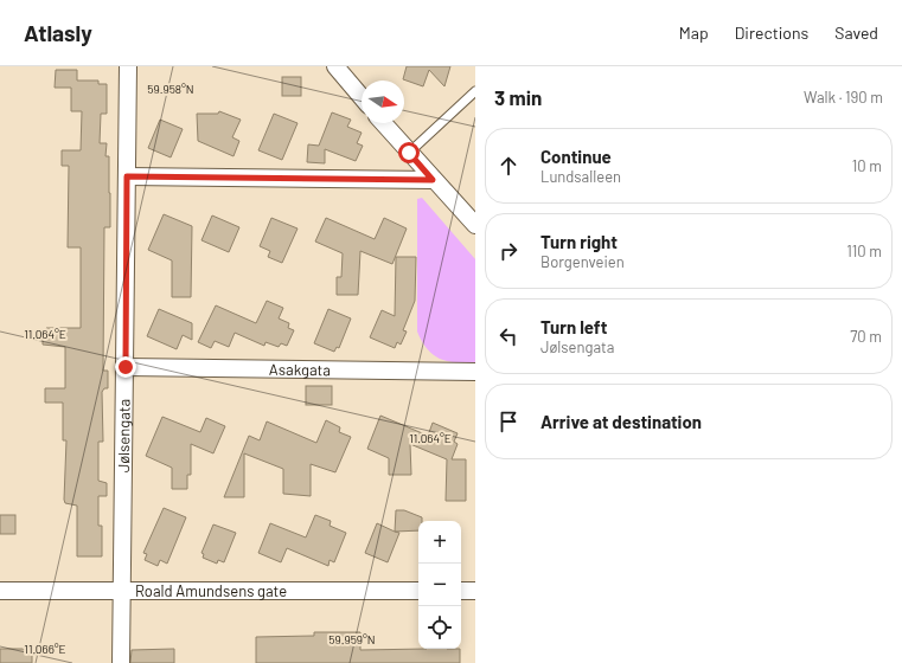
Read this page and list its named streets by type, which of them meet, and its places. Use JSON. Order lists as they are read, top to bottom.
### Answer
{
  "streets": {
    "street": ["Asakgata", "Jølsengata", "Roald Amundsens gate"]
  },
  "crossings": [
    ["Asakgata", "Jølsengata"],
    ["Jølsengata", "Roald Amundsens gate"]
  ],
  "north": "right",
  "page": {
    "header": "Atlasly",
    "nav": ["Map", "Directions", "Saved"],
    "heading": ["3 min", "Walk · 190 m"],
    "list": [
      ["Continue", "Lundsalleen", "10 m"],
      ["Turn right", "Borgenveien", "110 m"],
      ["Turn left", "Jølsengata", "70 m"],
      "Arrive at destination"
    ],
    "map_buttons": ["+", "−"]
  },
  "coordinates": [
    "59.958°N",
    "11.064°E",
    "59.959°N",
    "11.066°E"
  ]
}
